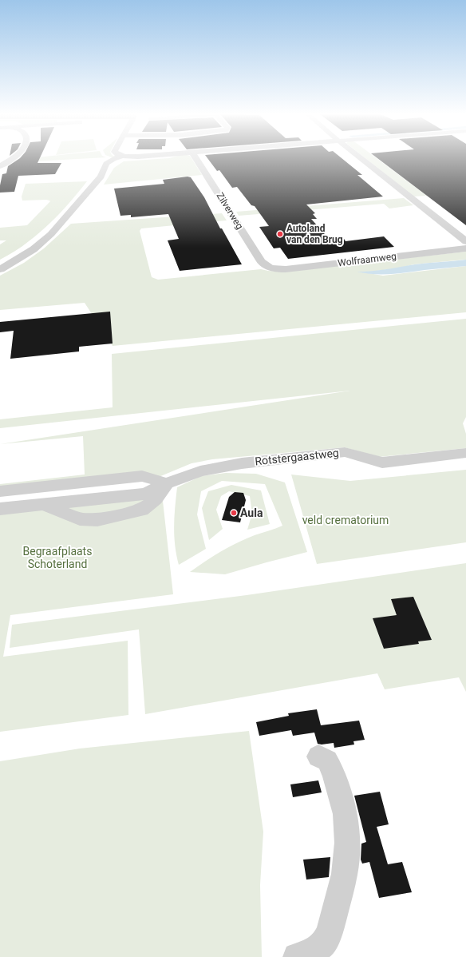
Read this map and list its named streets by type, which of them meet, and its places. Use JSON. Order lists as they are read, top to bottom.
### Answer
{
  "streets": {
    "street": ["Zilverweg", "Wolfraamweg", "Rotstergaastweg"]
  },
  "crossings": [
    ["Zilverweg", "Wolfraamweg"]
  ],
  "parks": ["veld crematorium", "Begraafplaats Schoterland"],
  "places": ["Autoland van den Brug", "Aula"]
}
